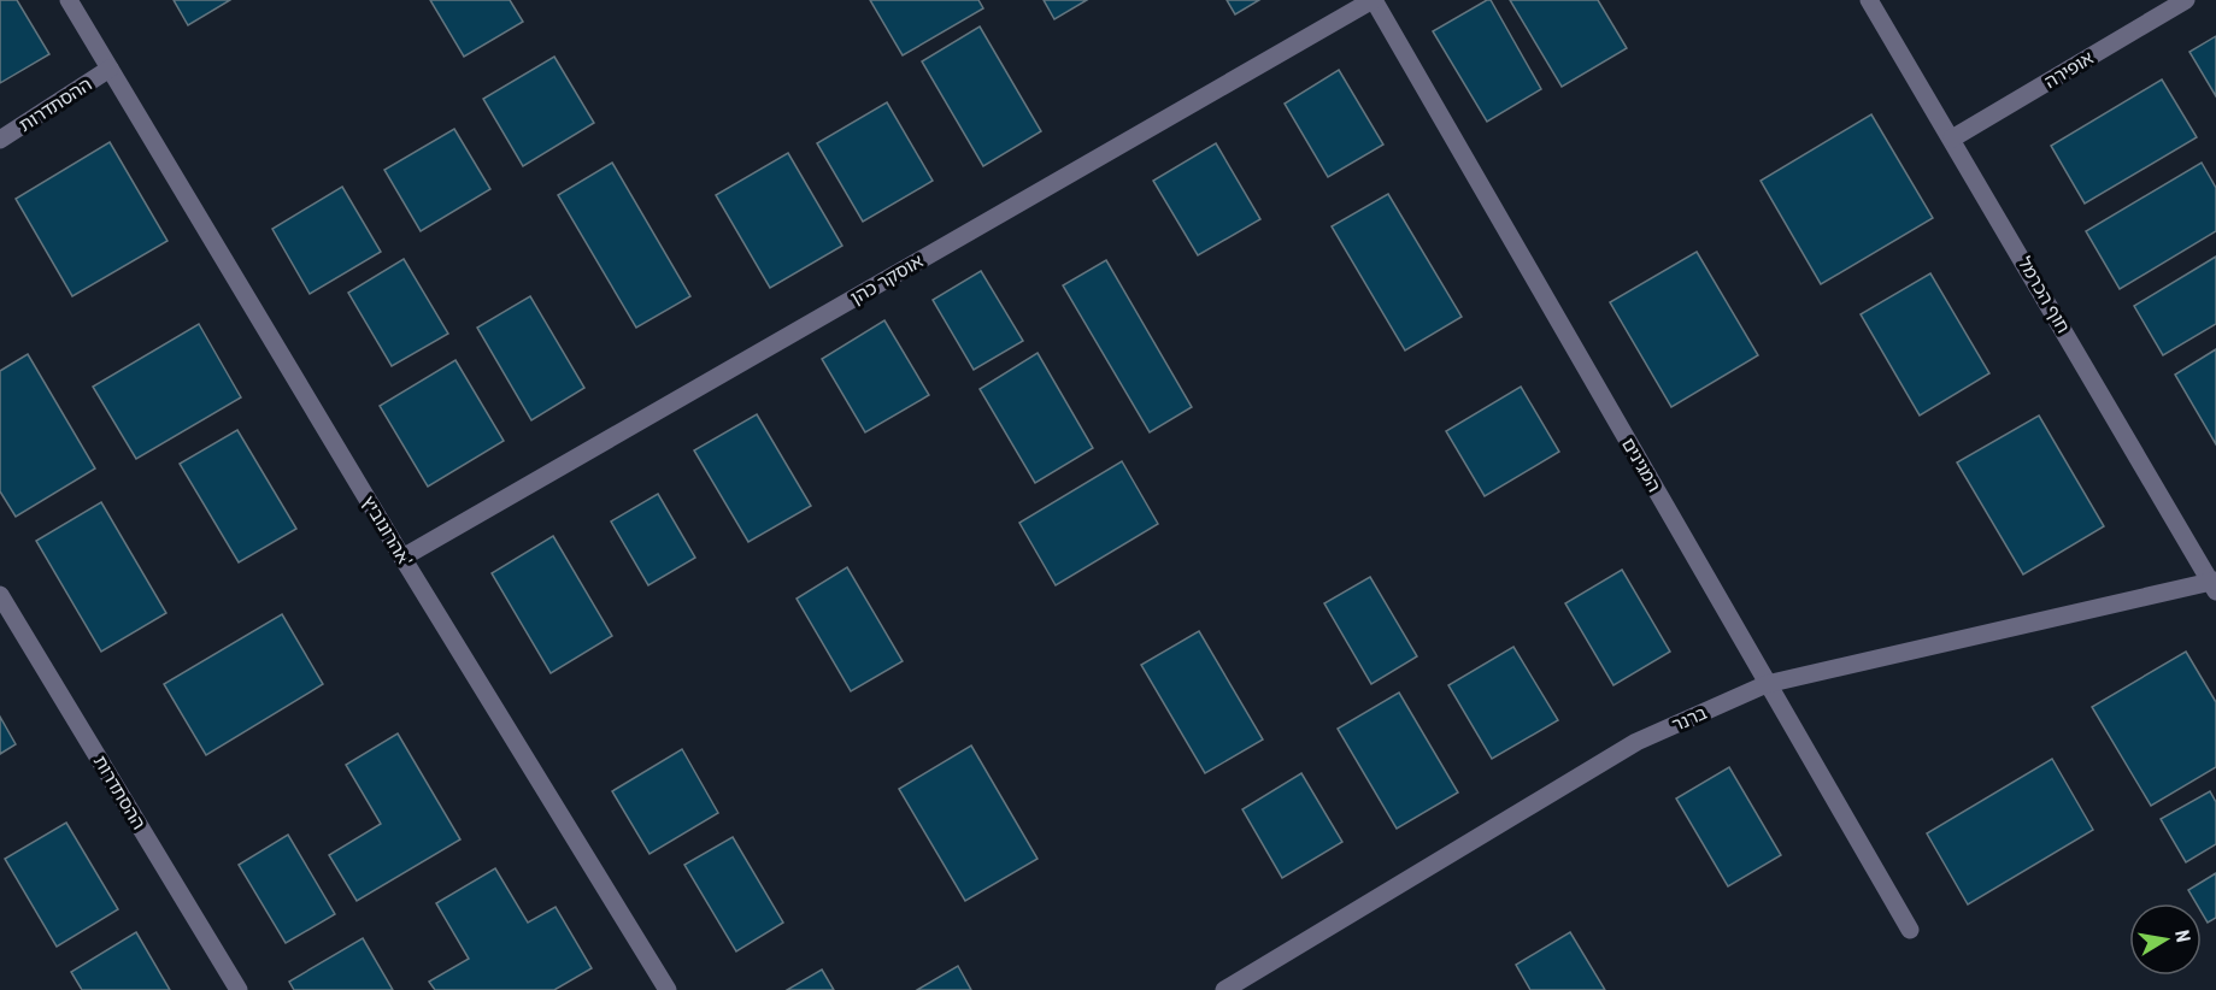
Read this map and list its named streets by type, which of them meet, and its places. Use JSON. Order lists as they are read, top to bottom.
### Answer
{
  "streets": {
    "street": [
      "אופירה",
      "ההסתדרות",
      "אוסקר כהן",
      "חוף הכרמל",
      "המגינים",
      "אהרונוביץ'",
      "ברנר"
    ]
  },
  "crossings": [
    ["אופירה", "חוף הכרמל"],
    ["ההסתדרות", "אהרונוביץ'"],
    ["אוסקר כהן", "המגינים"],
    ["אוסקר כהן", "אהרונוביץ'"],
    ["חוף הכרמל", "ברנר"],
    ["המגינים", "ברנר"]
  ],
  "north": "right"
}
